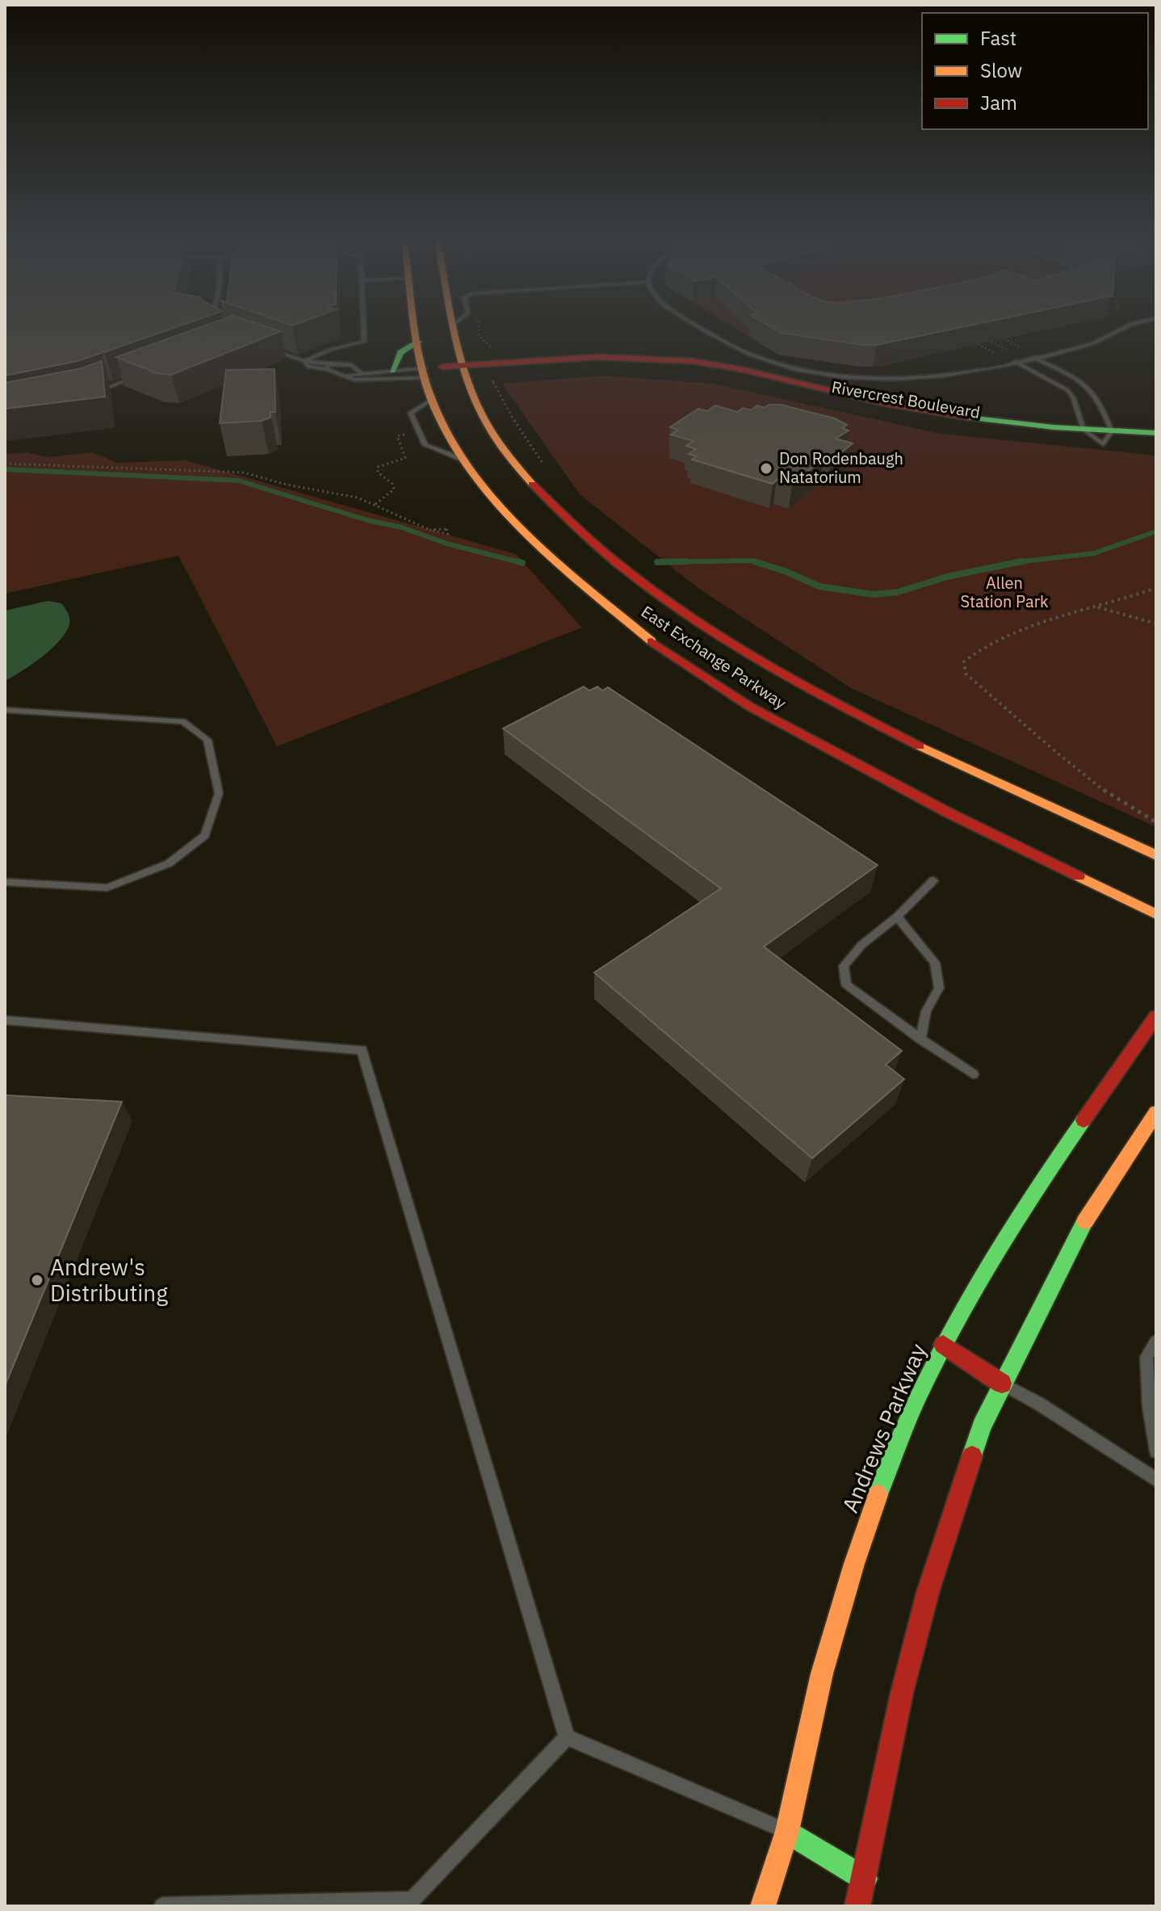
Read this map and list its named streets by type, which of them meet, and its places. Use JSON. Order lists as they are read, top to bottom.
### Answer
{
  "streets": {
    "main road": ["Rivercrest Boulevard", "East Exchange Parkway", "Andrews Parkway"]
  },
  "crossings": [
    ["Rivercrest Boulevard", "East Exchange Parkway"]
  ],
  "parks": ["Allen Station Park"],
  "places": ["Don Rodenbaugh Natatorium", "Andrew's Distributing"],
  "legend": ["Fast", "Slow", "Jam"]
}
